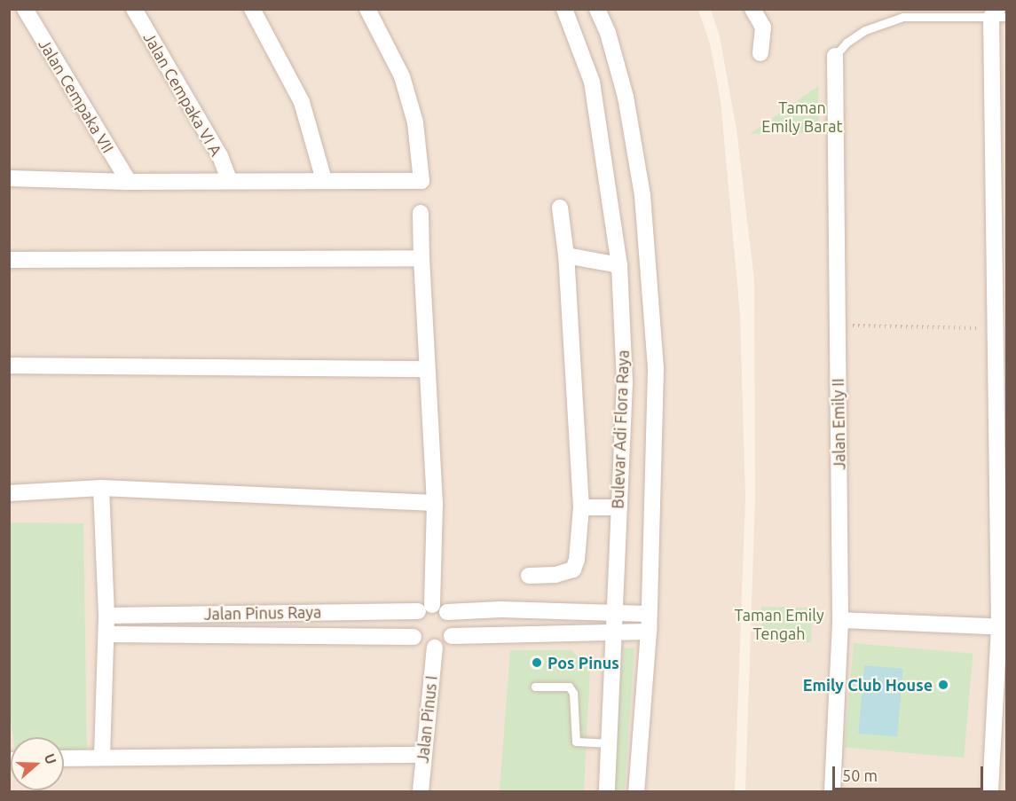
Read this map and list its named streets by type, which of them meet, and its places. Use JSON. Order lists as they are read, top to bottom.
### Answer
{
  "streets": {
    "street": [
      "Jalan Cempaka VI A",
      "Jalan Cempaka VII",
      "Jalan Emily II",
      "Bulevar Adi Flora Raya",
      "Jalan Pinus Raya",
      "Jalan Pinus I"
    ]
  },
  "crossings": [
    ["Jalan Pinus Raya", "Jalan Pinus I"]
  ],
  "parks": ["Taman Emily Barat", "Taman Emily Tengah"],
  "places": ["Pos Pinus", "Emily Club House"],
  "scale_bar": "50 m",
  "north": "right"
}
